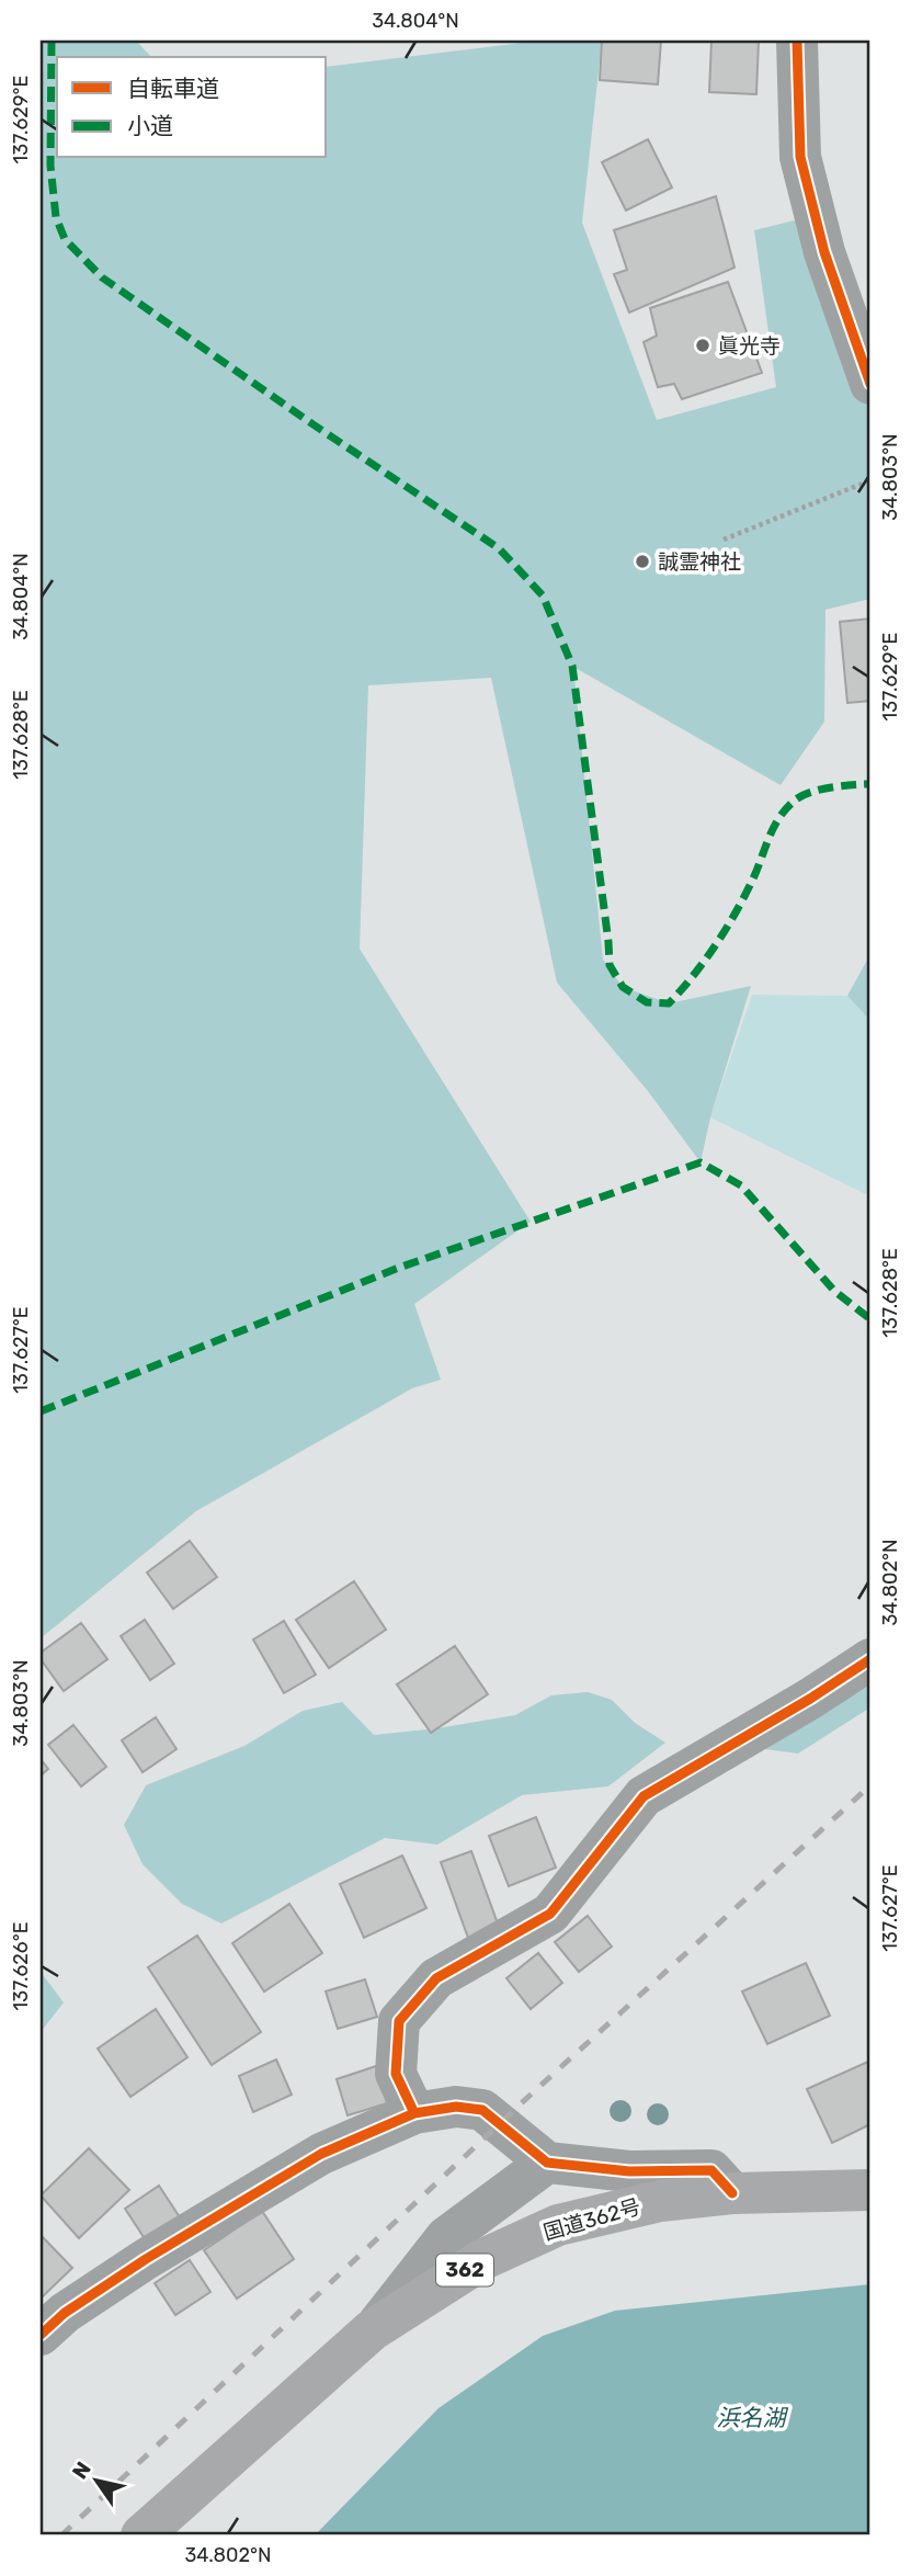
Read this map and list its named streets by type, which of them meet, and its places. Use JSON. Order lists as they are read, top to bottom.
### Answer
{
  "streets": {
    "highway": ["国道362号", "362"]
  },
  "water": ["浜名湖"],
  "places": ["眞光寺", "誠霊神社"],
  "legend": ["自転車道", "小道"],
  "north": "top left",
  "coordinates": [
    "34.804°N",
    "137.629°E",
    "34.803°N",
    "137.628°E",
    "137.627°E",
    "34.802°N",
    "137.626°E"
  ]
}
